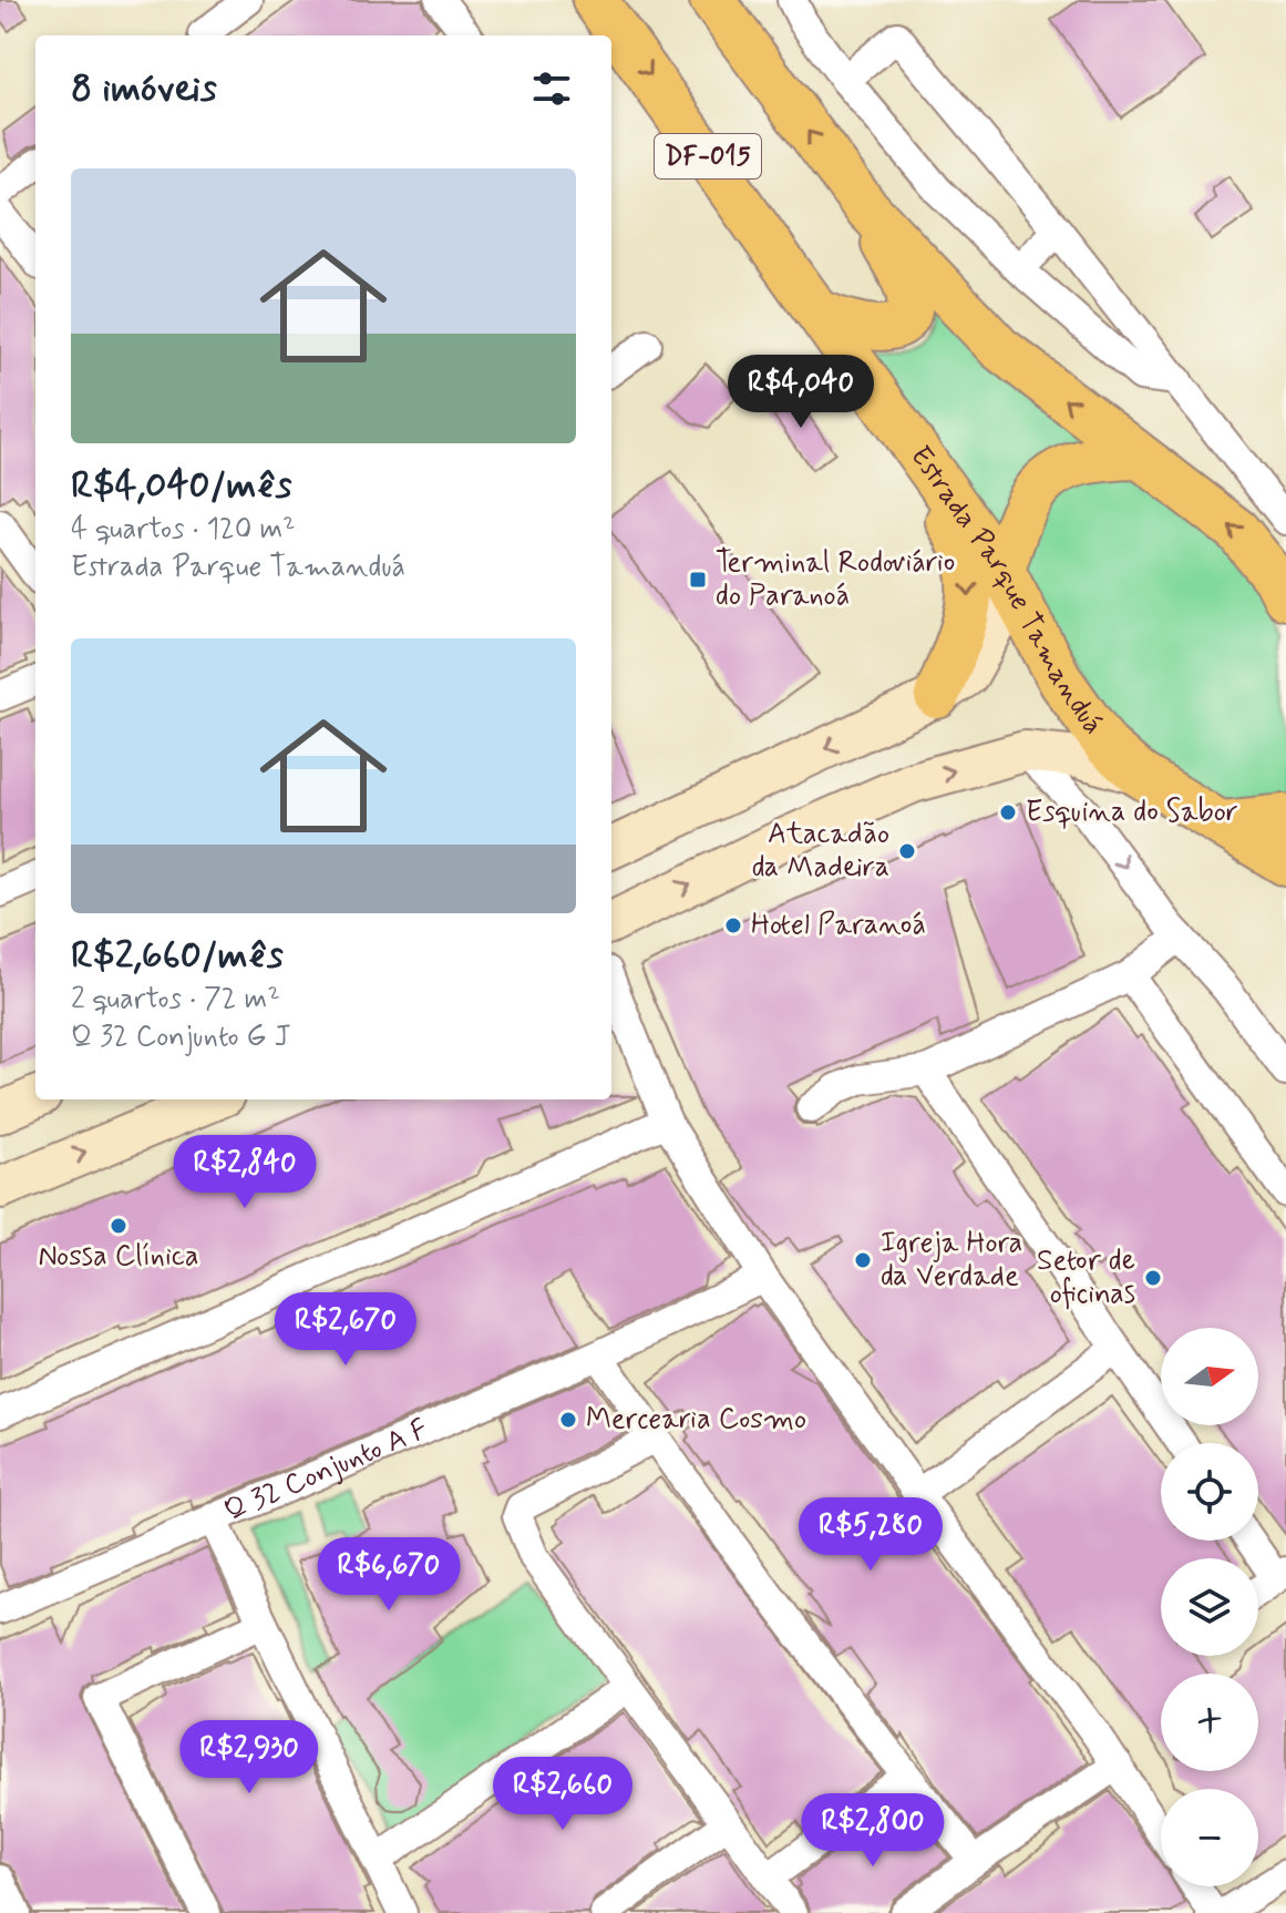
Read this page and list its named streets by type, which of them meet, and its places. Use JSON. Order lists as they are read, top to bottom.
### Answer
{
  "streets": {
    "main road": ["DF-015", "Estrada Parque Tamanduá"],
    "street": ["Q 32 Conjunto A F"]
  },
  "places": {
    "transit": ["Terminal Rodoviário do Paranoá"],
    "other": [
      "Esquina do Sabor",
      "Atacadão da Madeira",
      "Hotel Paranoá",
      "Nossa Clínica",
      "Igreja Hora da Verdade",
      "Setor de oficinas",
      "Mercearia Cosmo"
    ]
  },
  "north": "right",
  "page": {
    "heading": "8 imóveis",
    "list": [
      {
        "name": "R$4,040/mês",
        "note": "4 quartos · 120 m² · Estrada Parque Tamanduá"
      },
      {
        "name": "R$2,660/mês",
        "note": "2 quartos · 72 m² · Q 32 Conjunto G J"
      }
    ],
    "price": [
      "R$4,040",
      "R$2,840",
      "R$2,670",
      "R$5,280",
      "R$6,670",
      "R$2,930",
      "R$2,660",
      "R$2,800"
    ],
    "map_buttons": ["+", "−"]
  }
}
